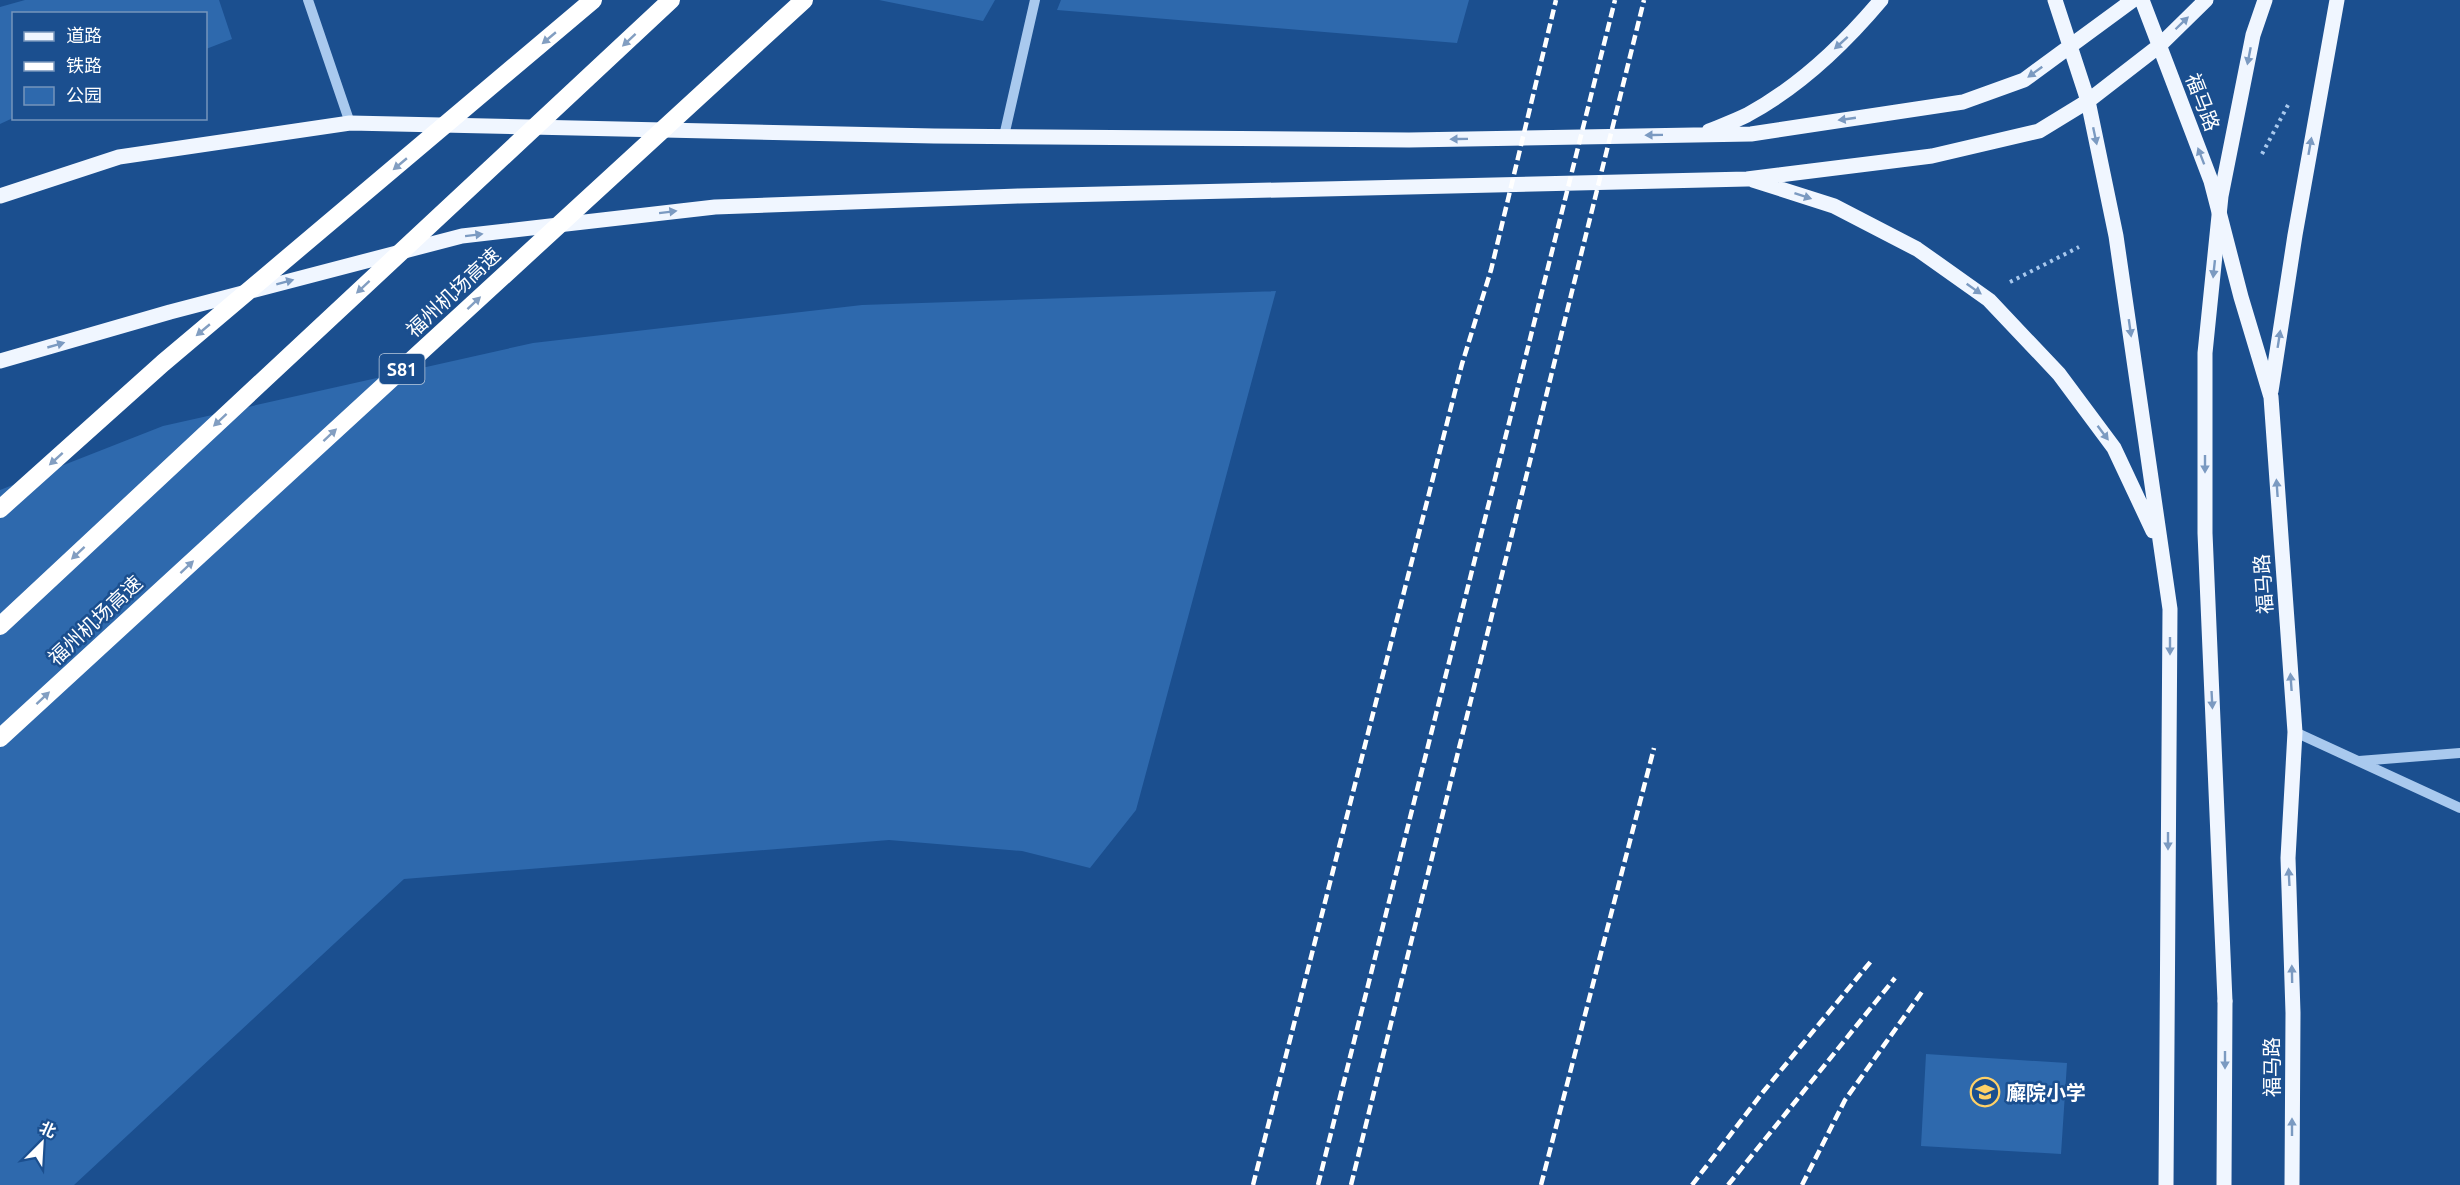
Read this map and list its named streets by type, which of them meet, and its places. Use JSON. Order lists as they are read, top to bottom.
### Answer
{
  "streets": {
    "highway": ["福州机场高速", "S81"],
    "main road": ["福马路"]
  },
  "places": {
    "school or university": ["廨院小学"]
  },
  "legend": ["道路", "铁路", "公园"],
  "north": "top right"
}
